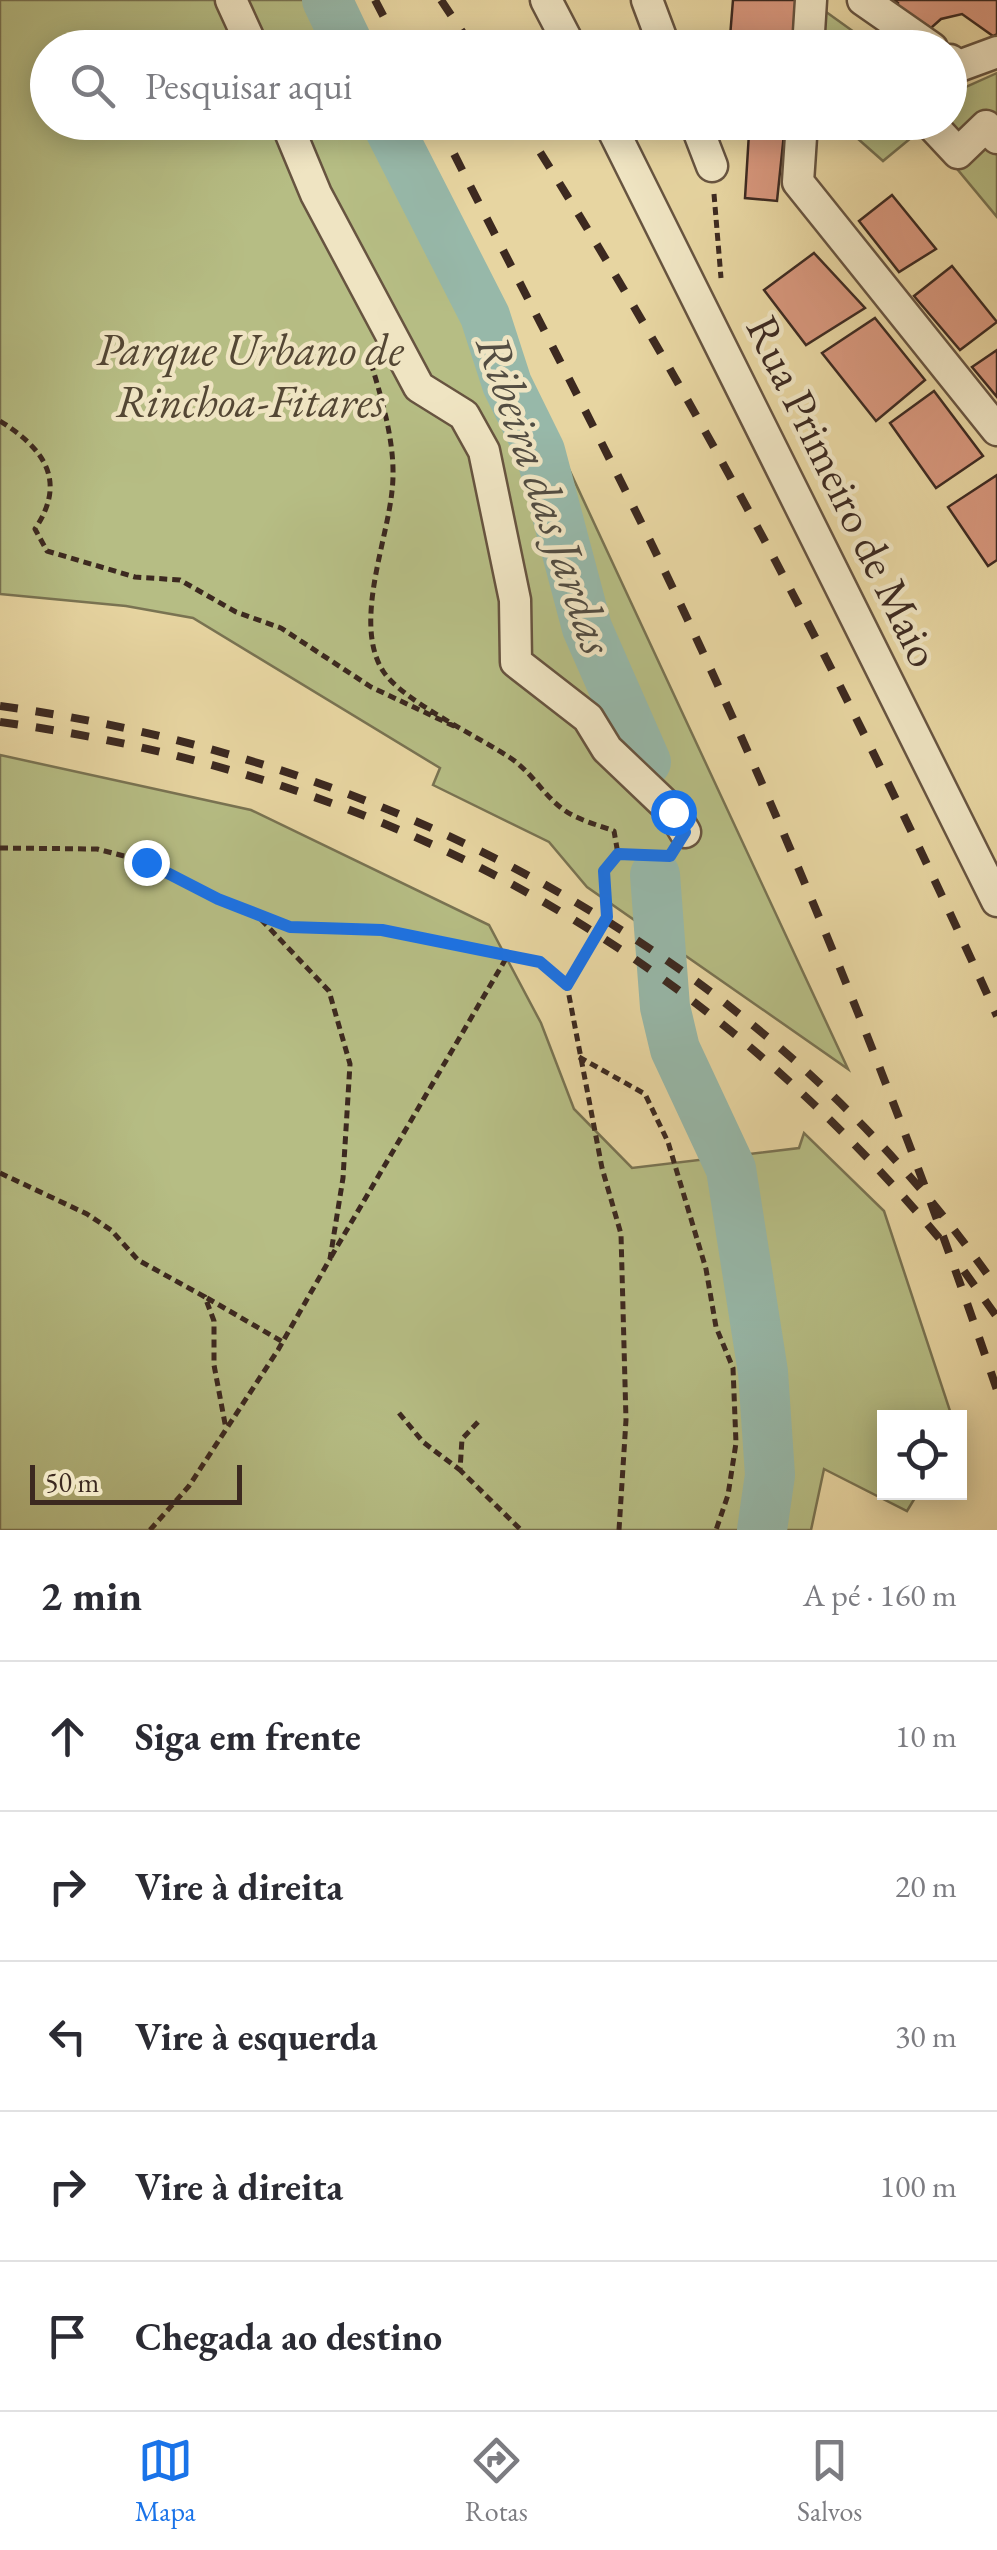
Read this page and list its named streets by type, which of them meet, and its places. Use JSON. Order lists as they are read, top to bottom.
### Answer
{
  "streets": {
    "street": ["Rua Primeiro de Maio"]
  },
  "water": ["Ribeira das Jardas"],
  "parks": ["Parque Urbano de Rinchoa-Fitares"],
  "scale_bar": "50 m",
  "page": {
    "search": "Pesquisar aqui",
    "scale": "50 m",
    "heading": ["2 min", "A pé · 160 m"],
    "list": [
      ["Siga em frente", "10 m"],
      ["Vire à direita", "20 m"],
      ["Vire à esquerda", "30 m"],
      ["Vire à direita", "100 m"],
      "Chegada ao destino"
    ],
    "nav": ["Mapa", "Rotas", "Salvos"]
  }
}
